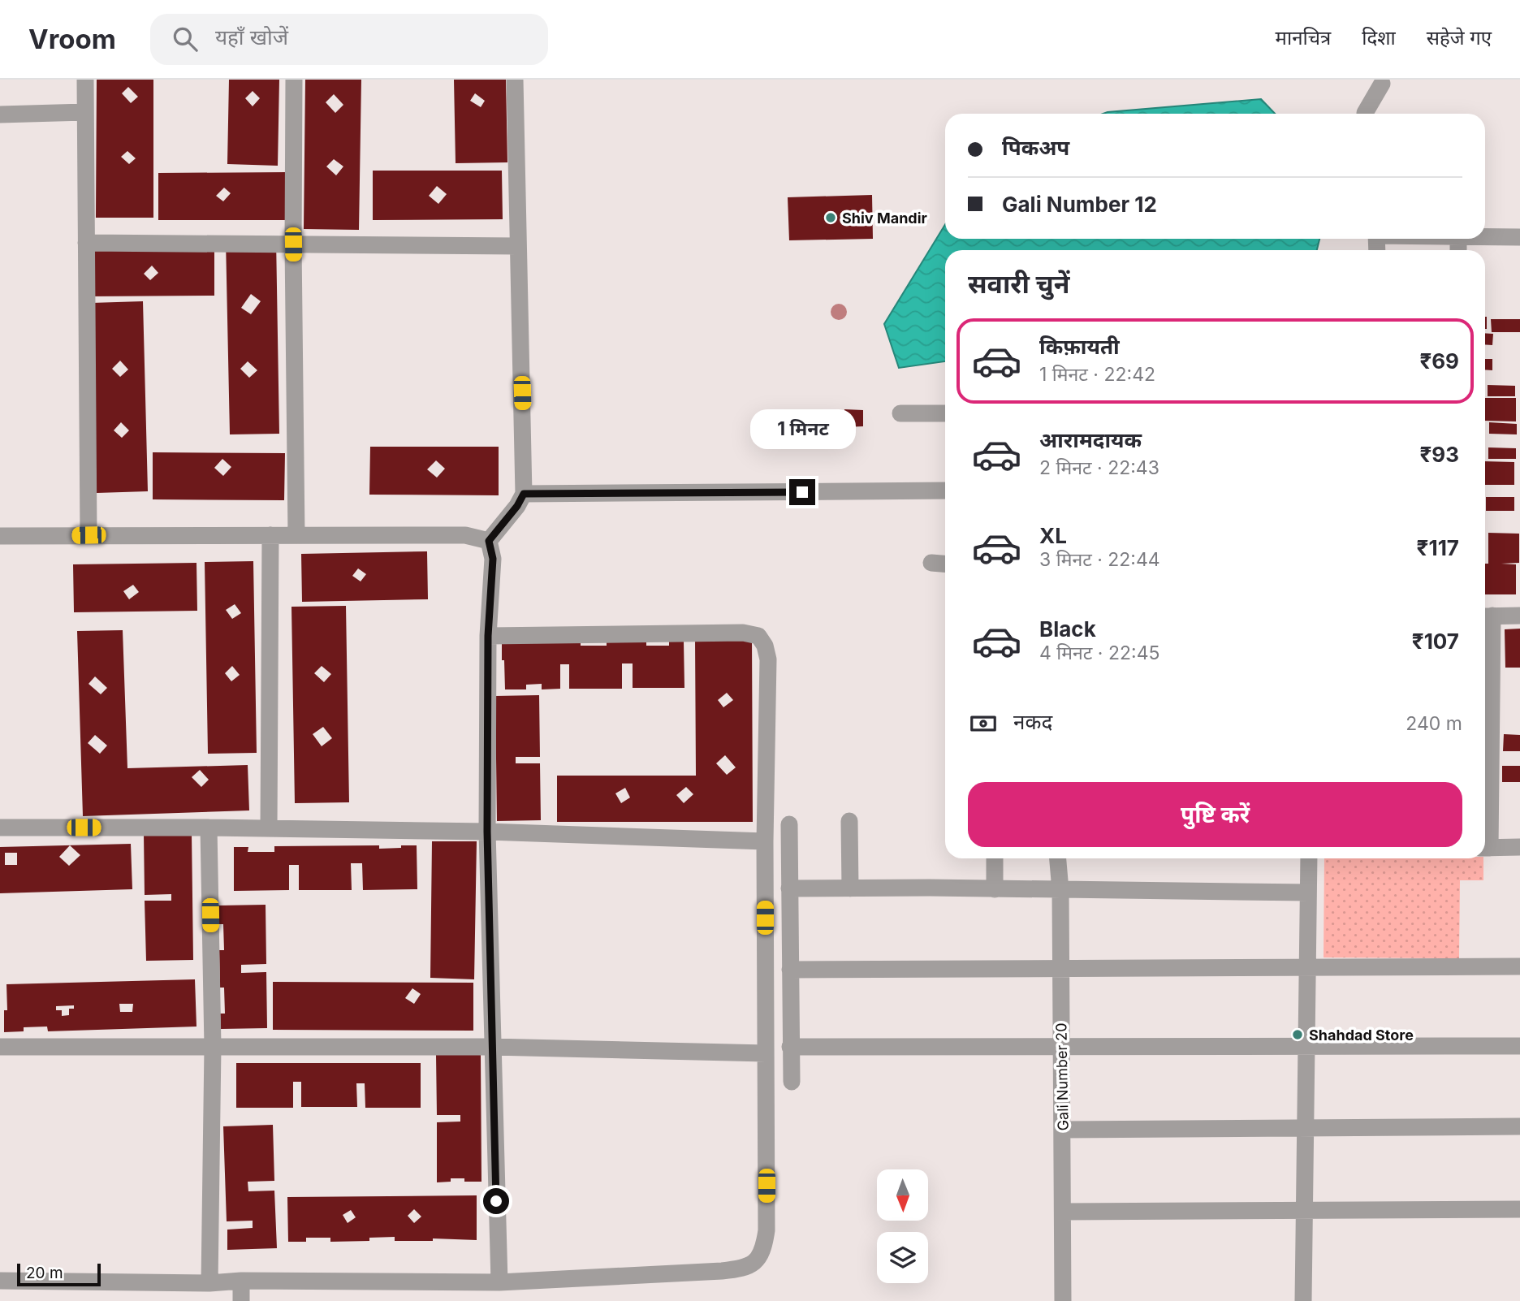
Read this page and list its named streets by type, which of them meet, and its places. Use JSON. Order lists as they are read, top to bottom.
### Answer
{
  "streets": {
    "street": ["Gali Number 20"]
  },
  "places": ["Shiv Mandir", "Shahdad Store"],
  "scale_bar": "20 m",
  "north": "bottom",
  "page": {
    "header": "Vroom",
    "search": "यहाँ खोजें",
    "nav": ["मानचित्र", "दिशा", "सहेजे गए"],
    "banner": ["पिकअप", "Gali Number 12"],
    "heading": "सवारी चुनें",
    "list": [
      {
        "name": "किफ़ायती",
        "note": "1 मिनट · 22:42",
        "value": "₹69"
      },
      {
        "name": "आरामदायक",
        "note": "2 मिनट · 22:43",
        "value": "₹93"
      },
      {
        "name": "XL",
        "note": "3 मिनट · 22:44",
        "value": "₹117"
      },
      {
        "name": "Black",
        "note": "4 मिनट · 22:45",
        "value": "₹107"
      }
    ],
    "bubble": "1 मिनट",
    "pay": ["नकद", "240 m"],
    "buttons": "पुष्टि करें",
    "scale": "20 m"
  }
}
